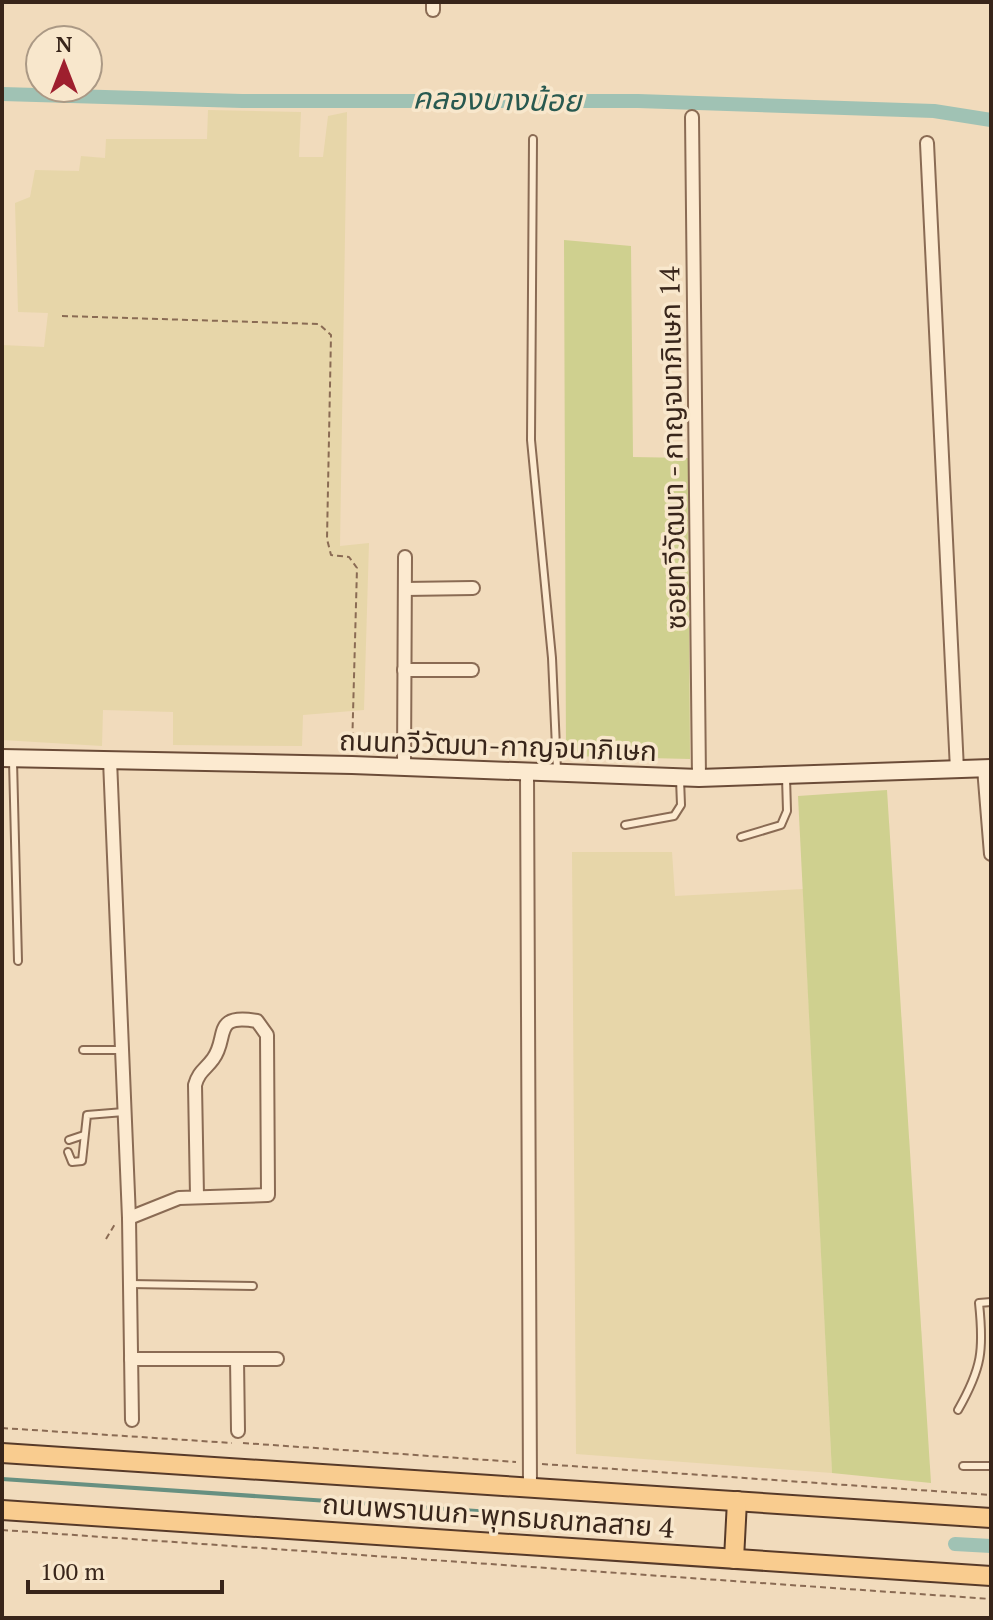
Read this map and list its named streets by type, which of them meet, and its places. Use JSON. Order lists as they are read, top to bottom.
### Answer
{
  "streets": {
    "main road": ["ถนนพรานนก-พุทธมณฑลสาย 4"],
    "street": ["ซอยทวีวัฒนา - กาญจนาภิเษก 14", "ถนนทวีวัฒนา-กาญจนาภิเษก"]
  },
  "crossings": [
    ["ซอยทวีวัฒนา - กาญจนาภิเษก 14", "ถนนทวีวัฒนา-กาญจนาภิเษก"]
  ],
  "water": ["คลองบางน้อย"],
  "scale_bar": "100 m",
  "north": "top"
}
